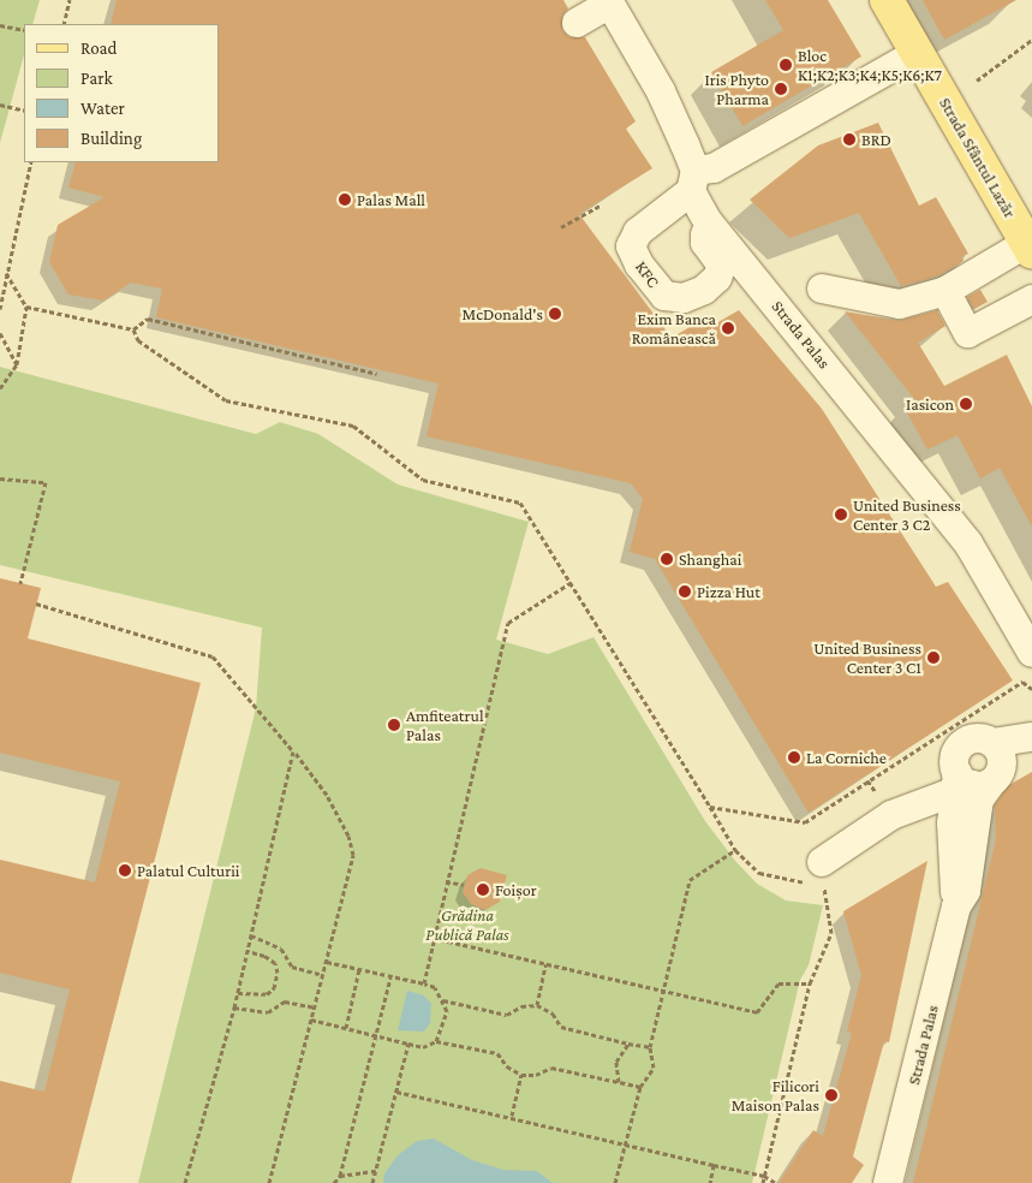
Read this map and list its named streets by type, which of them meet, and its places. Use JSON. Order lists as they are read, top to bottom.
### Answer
{
  "streets": {
    "main road": ["Strada Sfântul Lazăr"],
    "lane": ["KFC", "Strada Palas"]
  },
  "crossings": [
    ["KFC", "Strada Palas"]
  ],
  "parks": ["Grădina Publică Palas"],
  "places": [
    "Bloc K1;K2;K3;K4;K5;K6;K7",
    "Iris Phyto Pharma",
    "BRD",
    "Palas Mall",
    "McDonald's",
    "Exim Banca Românească",
    "Iasicon",
    "United Business Center 3 C2",
    "Shanghai",
    "Pizza Hut",
    "United Business Center 3 C1",
    "Amfiteatrul Palas",
    "La Corniche",
    "Palatul Culturii",
    "Foișor",
    "Filicori Maison Palas"
  ],
  "legend": [
    "Road",
    "Park",
    "Water",
    "Building"
  ]
}
